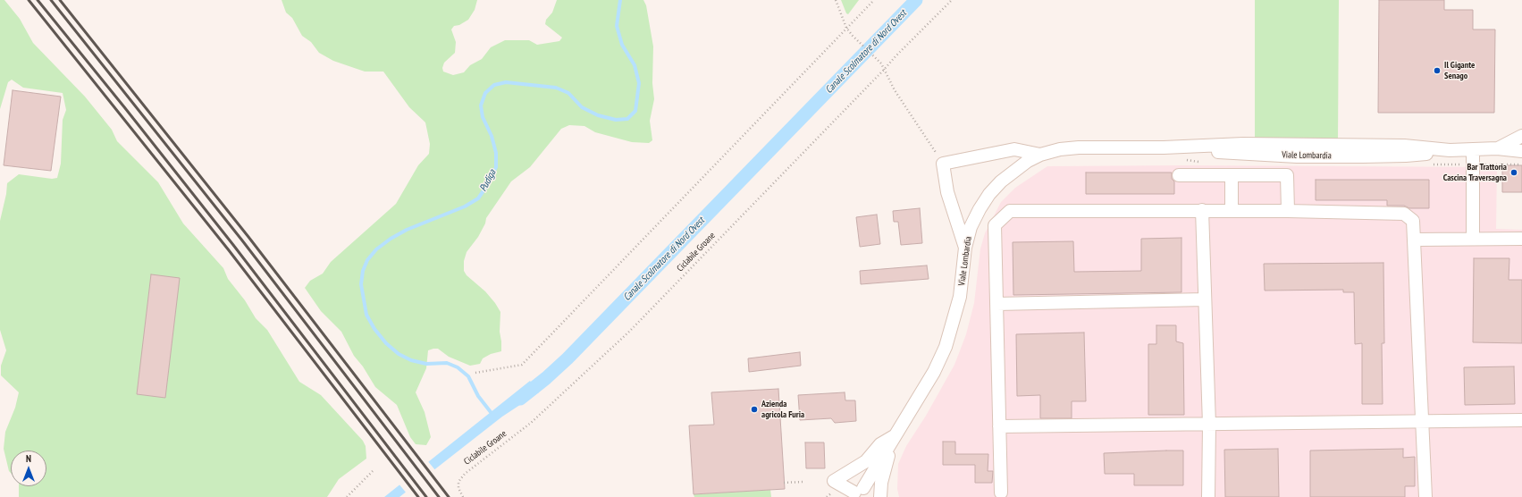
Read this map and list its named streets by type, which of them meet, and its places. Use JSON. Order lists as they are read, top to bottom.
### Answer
{
  "streets": {
    "street": ["Viale Lombardia"],
    "path": ["Ciclabile Groane"]
  },
  "water": ["Canale Scolmatore di Nord Ovest", "Pudiga"],
  "places": ["Il Gigante Senago", "Bar Trattoria Cascina Traversagna", "Azienda agricola Furia"],
  "north": "top"
}
